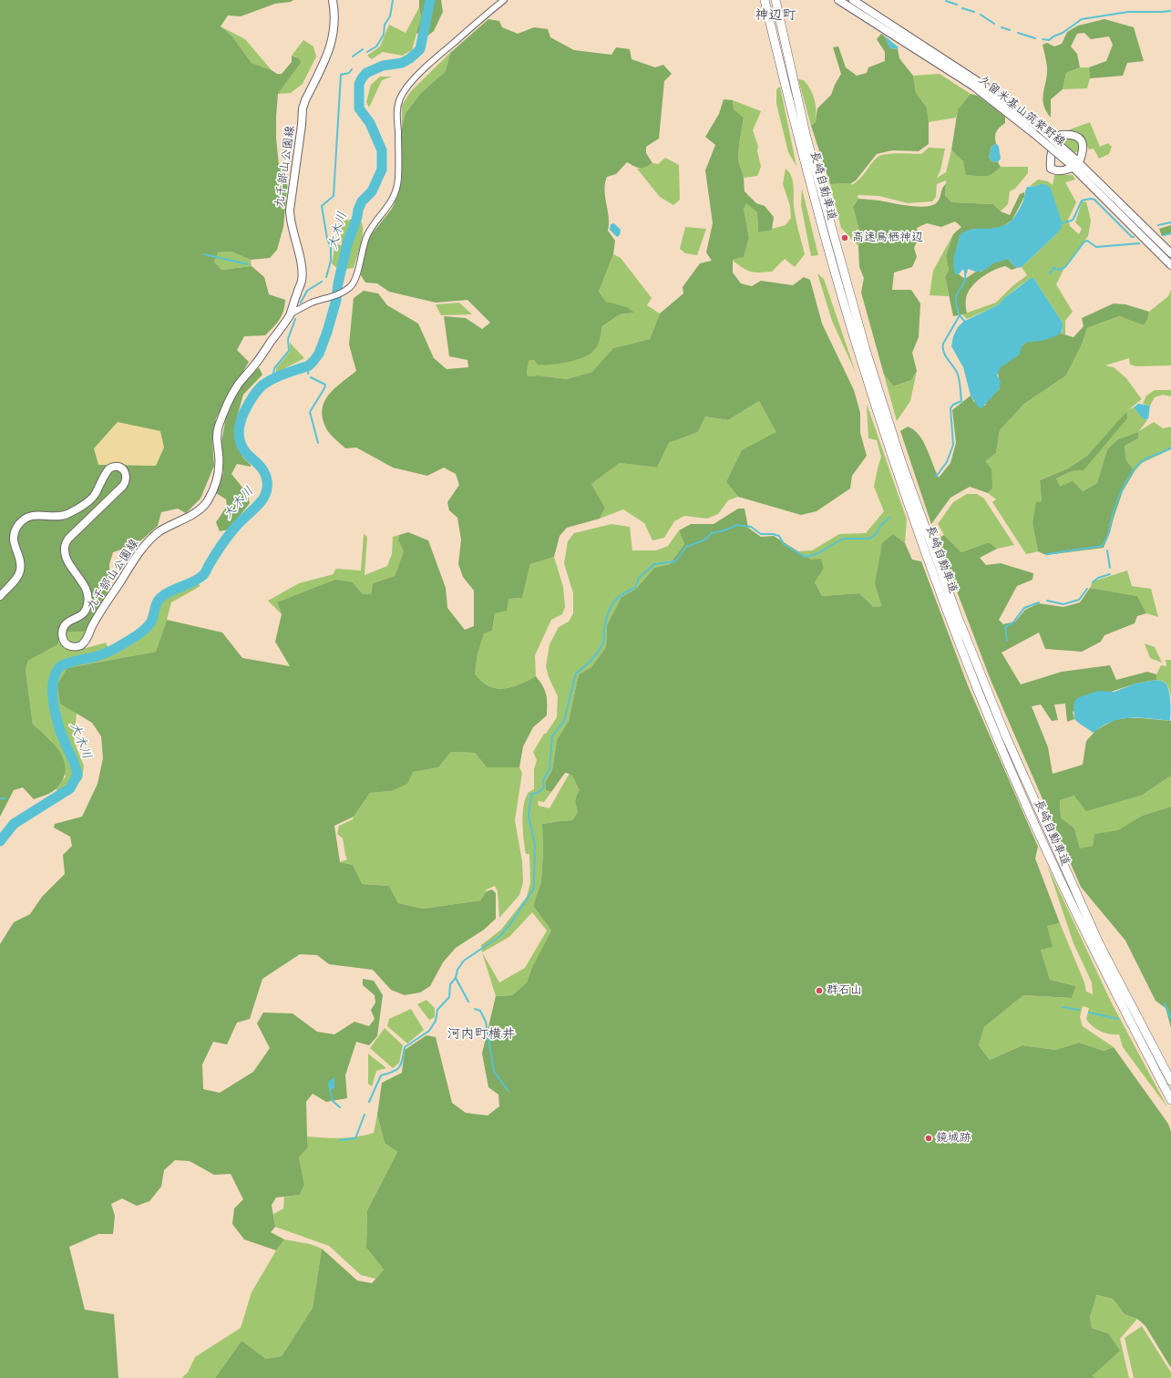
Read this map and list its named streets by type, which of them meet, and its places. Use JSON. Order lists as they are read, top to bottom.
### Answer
{
  "streets": {
    "highway": ["長崎自動車道"],
    "main road": ["久留米基山筑紫野線", "九千部山公園線"]
  },
  "districts": ["神辺町", "河内町横井"],
  "water": ["大木川"],
  "places": ["高速鳥栖神辺", "群石山", "鏡城跡"]
}
